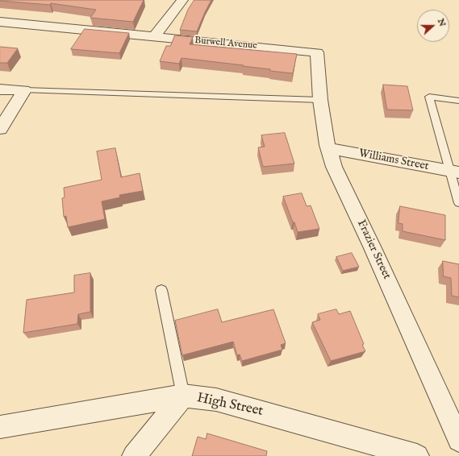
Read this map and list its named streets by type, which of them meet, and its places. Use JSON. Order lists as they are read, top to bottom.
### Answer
{
  "streets": {
    "street": [
      "Burwell Avenue",
      "Williams Street",
      "Frazier Street",
      "High Street"
    ]
  },
  "crossings": [
    ["Burwell Avenue", "Frazier Street"],
    ["Williams Street", "Frazier Street"]
  ],
  "north": "right"
}
